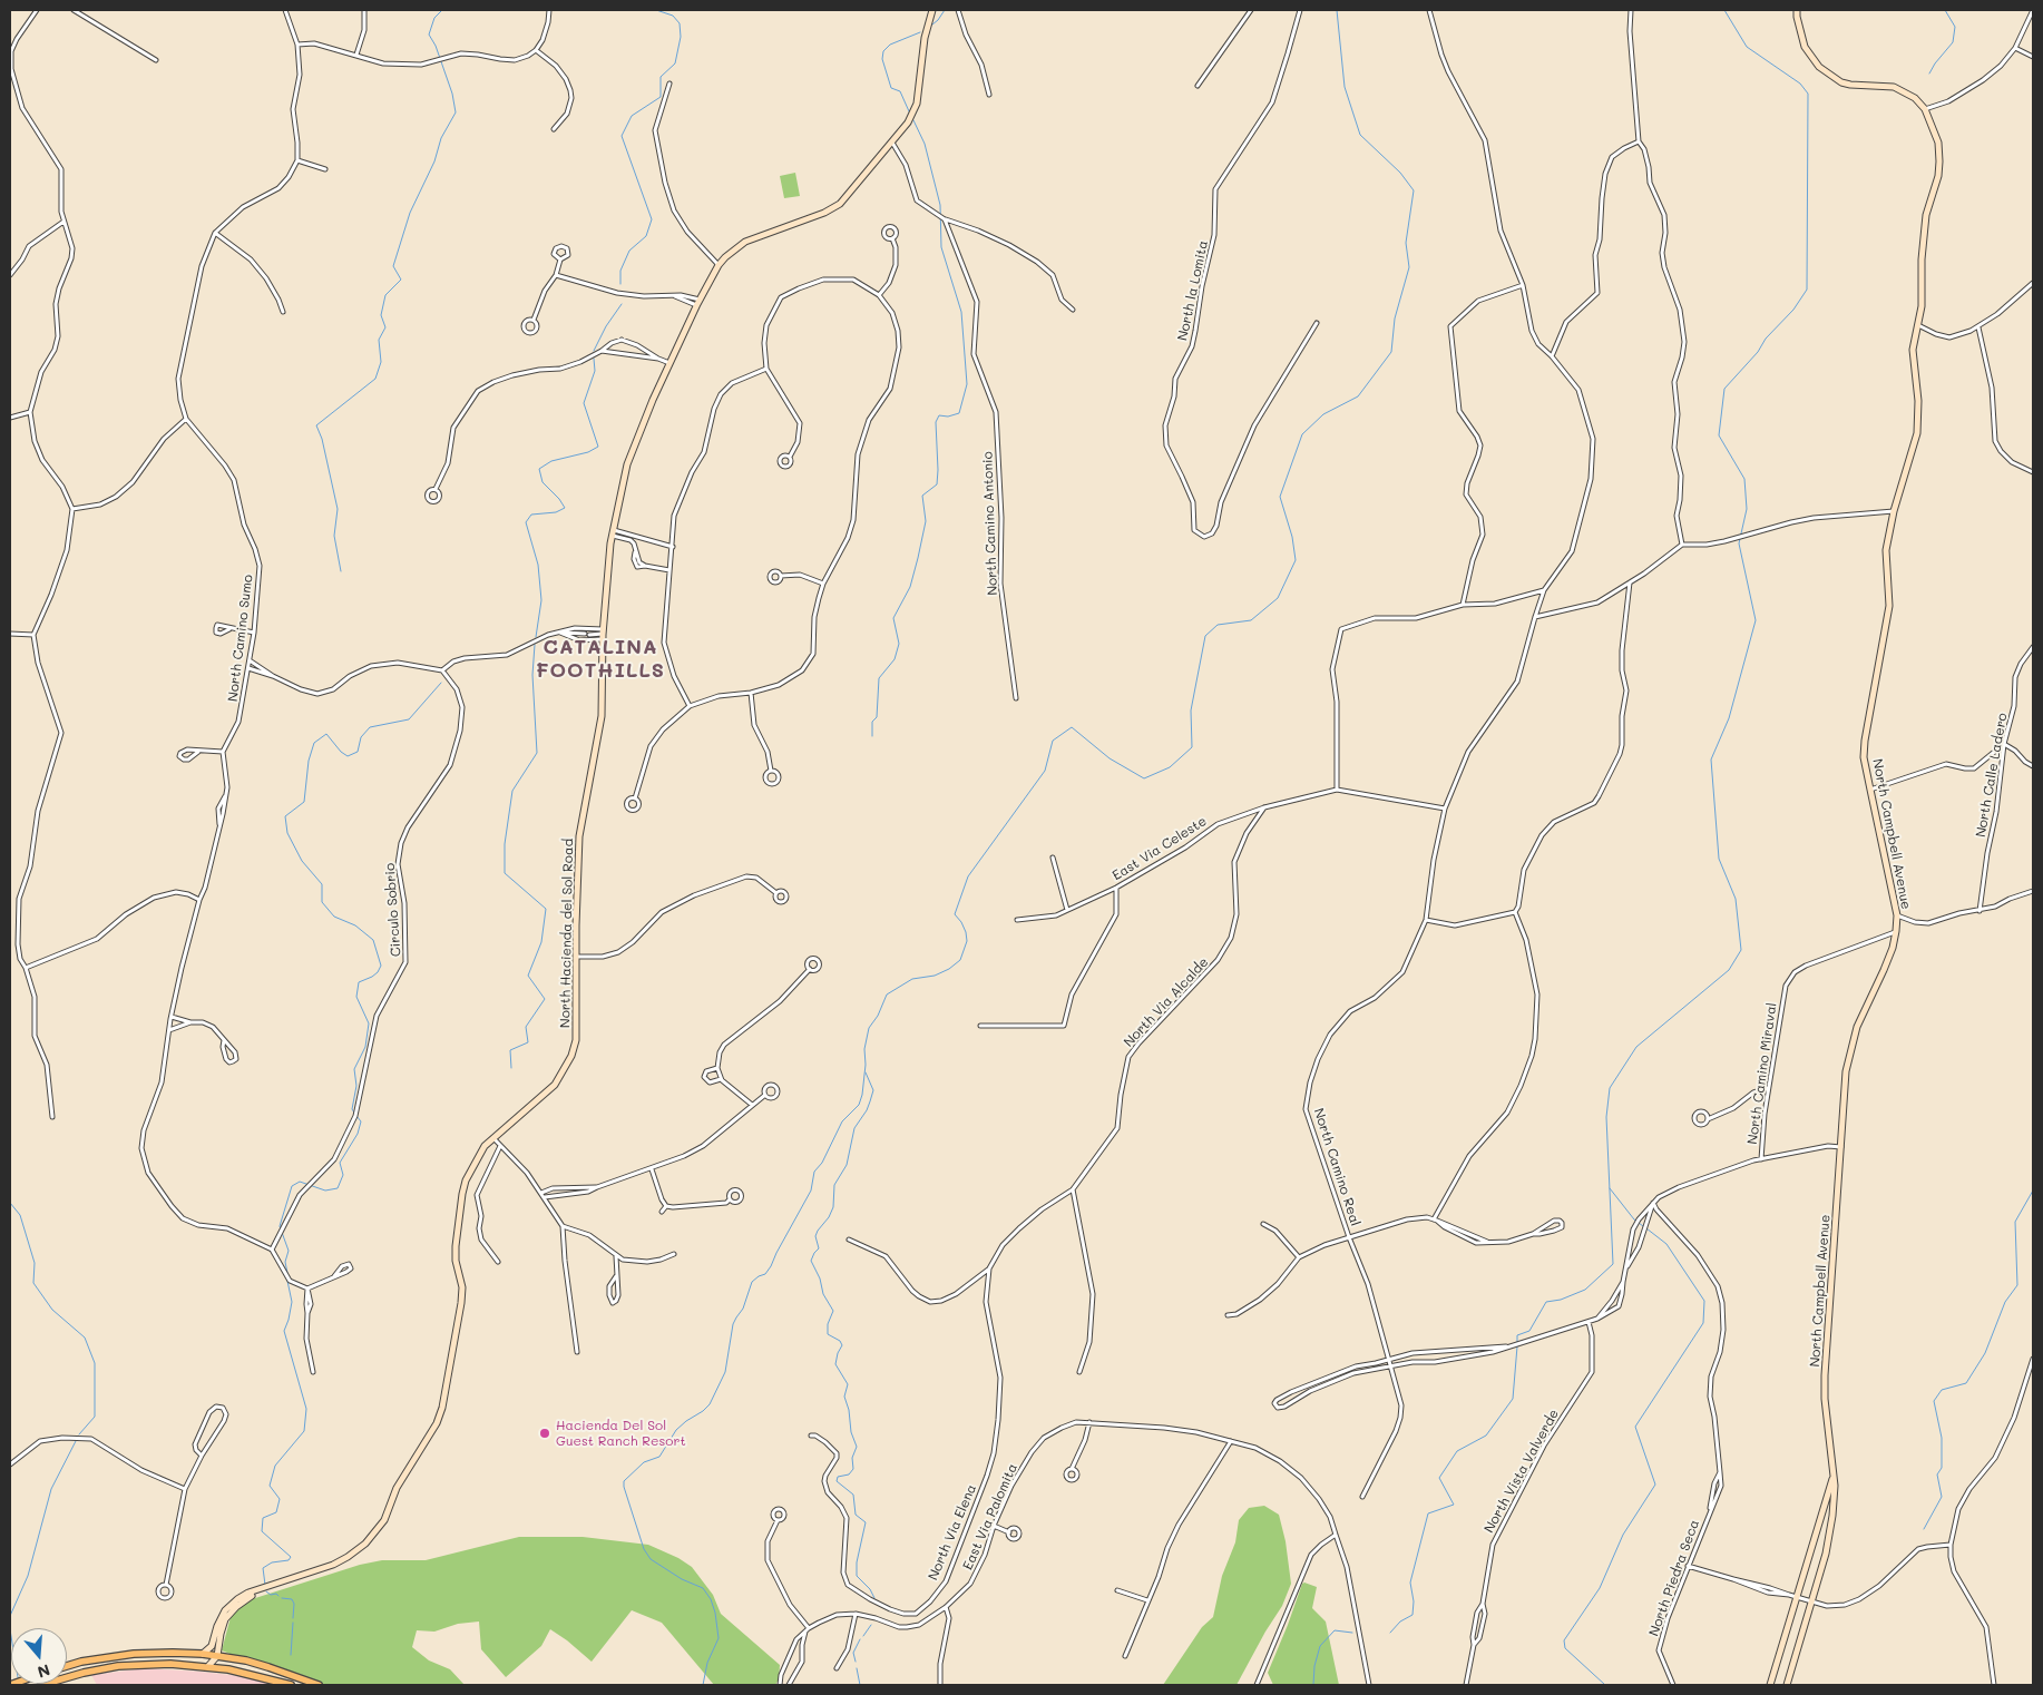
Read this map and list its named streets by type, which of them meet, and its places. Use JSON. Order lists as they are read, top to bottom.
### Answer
{
  "streets": {
    "street": [
      "North la Lomita",
      "North Camino Antonio",
      "North Camino Sumo",
      "North Calle Ladero",
      "North Campbell Avenue",
      "East Via Celeste",
      "Circulo Sobrio",
      "North Hacienda del Sol Road",
      "North Via Alcalde",
      "North Camino Miraval",
      "North Camino Real",
      "North Vista Valverde",
      "East Via Palomita",
      "North Via Elena",
      "North Piedra Seca"
    ]
  },
  "crossings": [
    ["North Campbell Avenue", "North Camino Miraval"],
    ["East Via Celeste", "North Via Alcalde"],
    ["North Via Alcalde", "North Via Elena"]
  ],
  "districts": ["CATALINA FOOTHILLS"],
  "places": ["Hacienda Del Sol Guest Ranch Resort"],
  "north": "bottom"
}
